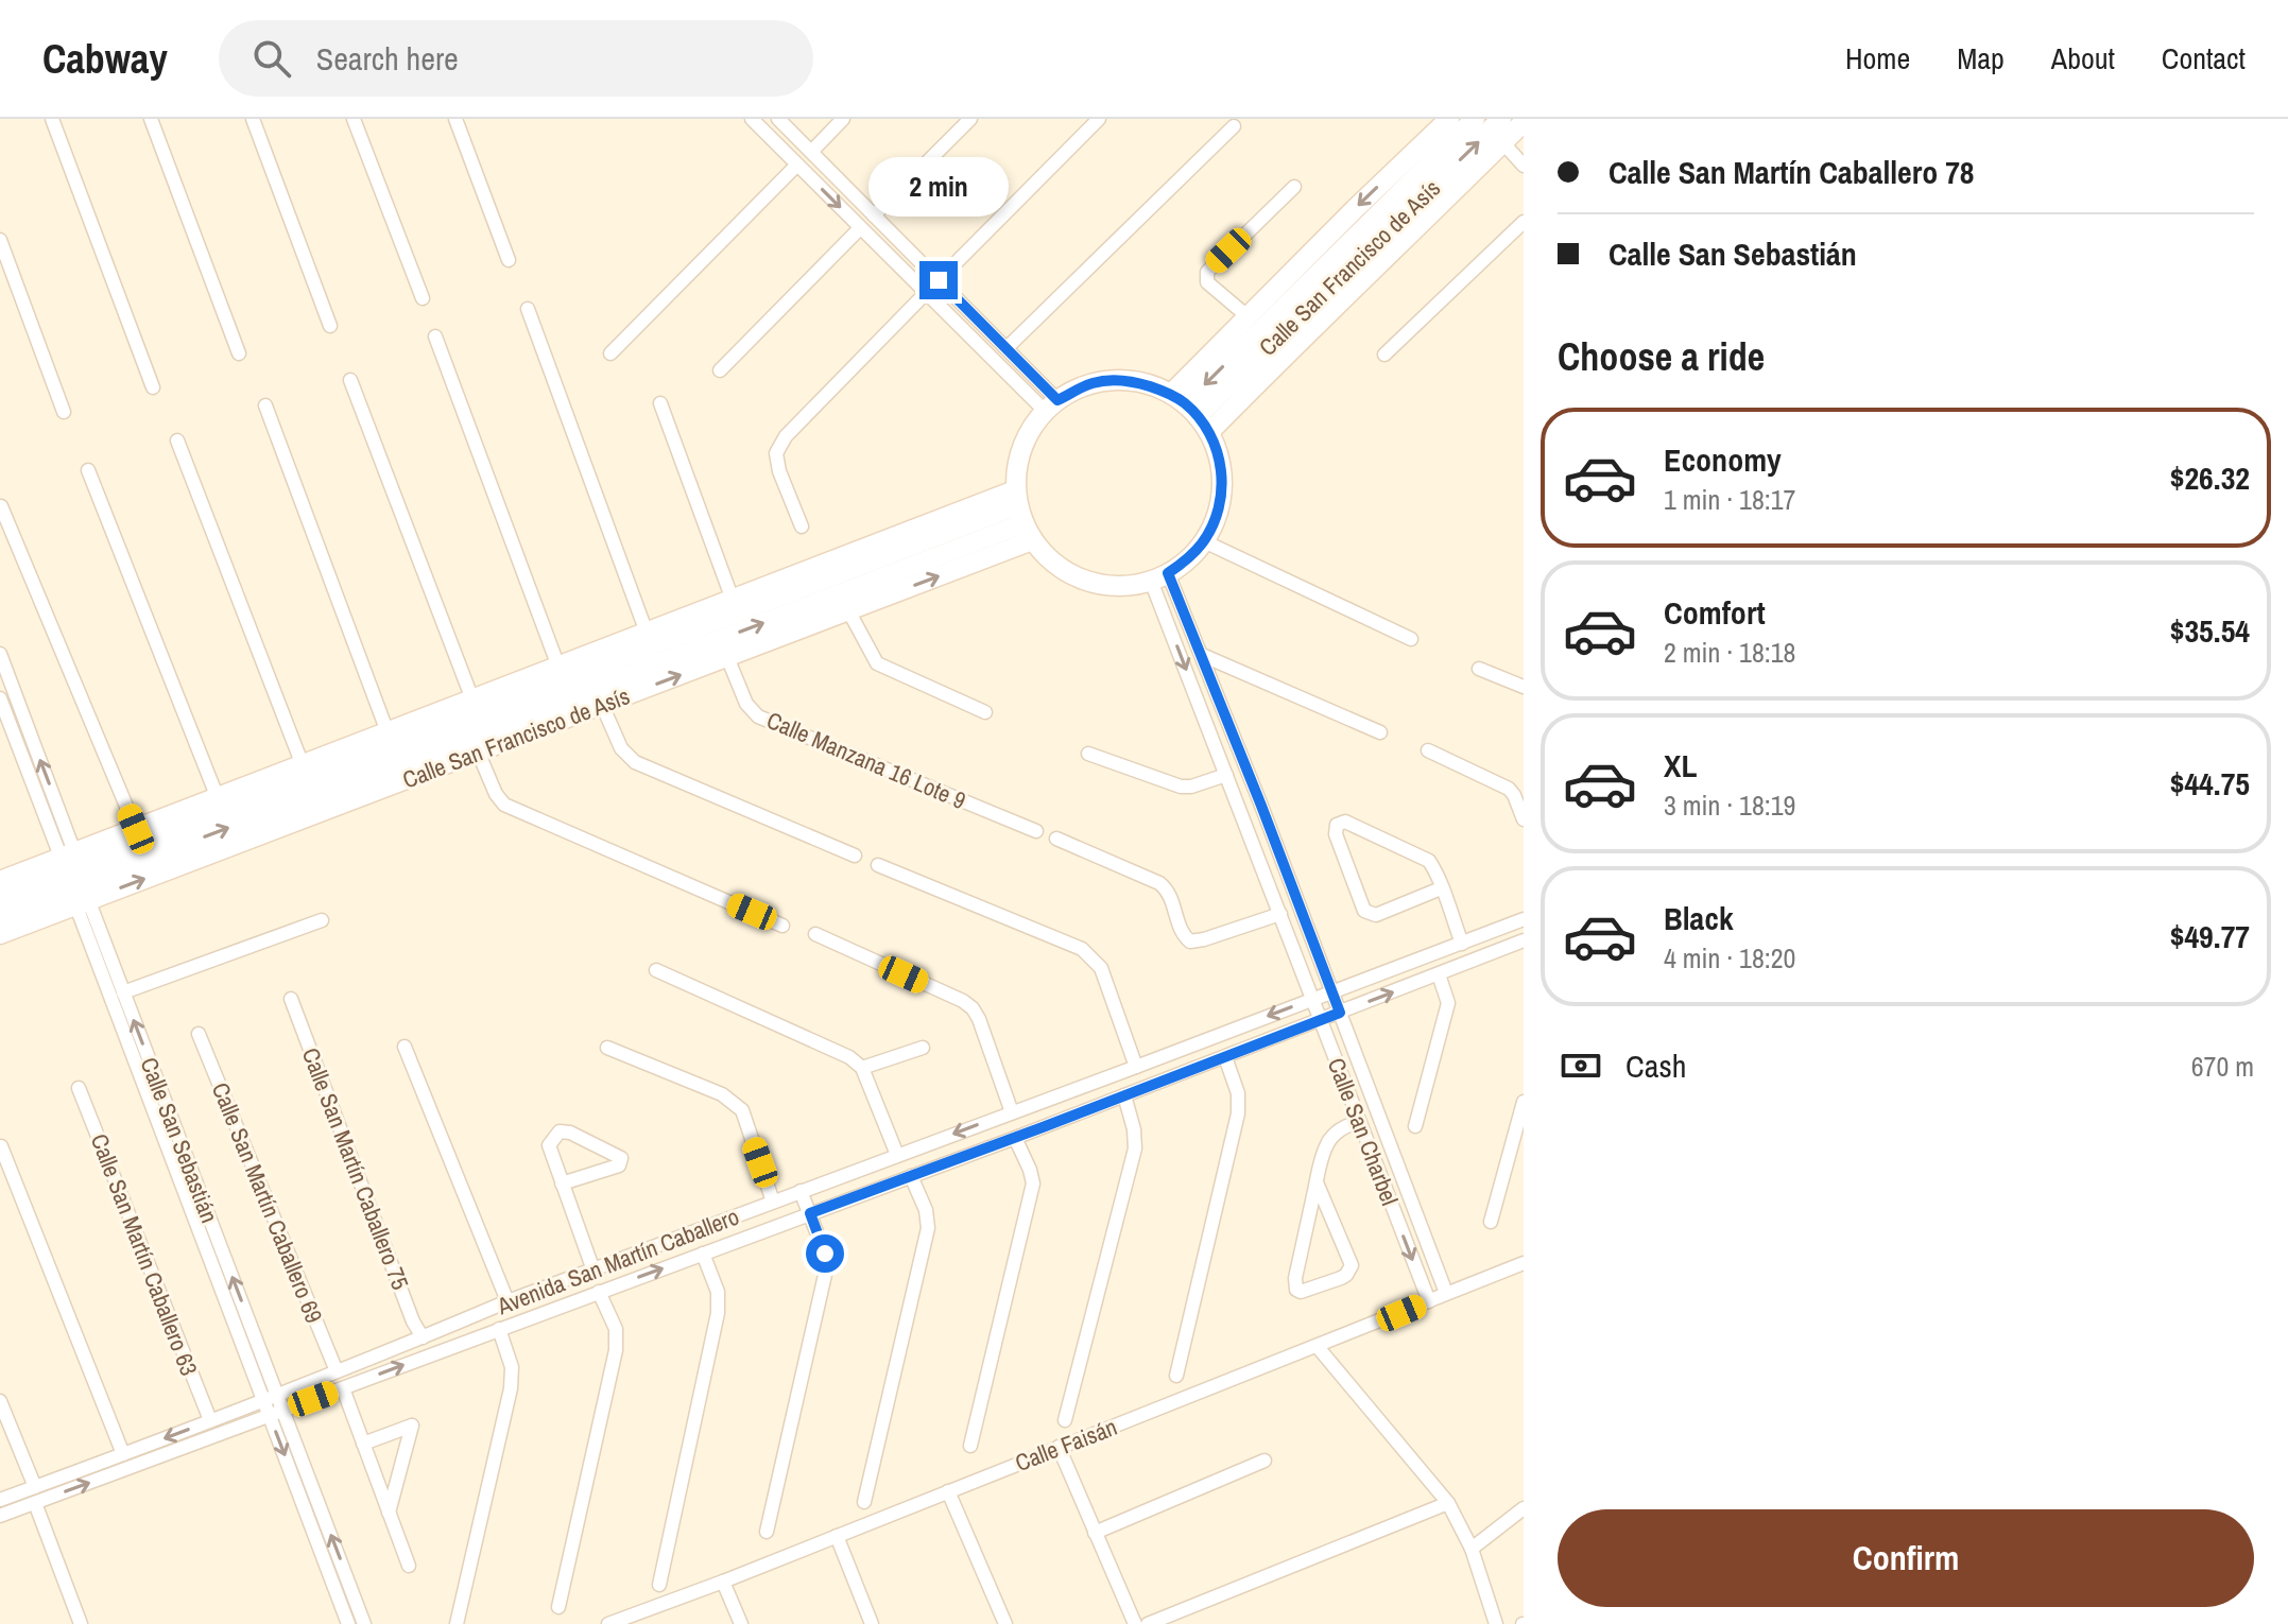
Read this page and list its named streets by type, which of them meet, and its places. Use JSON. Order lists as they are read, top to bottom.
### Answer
{
  "streets": {
    "street": [
      "Calle San Francisco de Asís",
      "Calle Manzana 16 Lote 9",
      "Calle San Charbel",
      "Calle San Sebastián",
      "Calle San Martín Caballero 75",
      "Calle San Martín Caballero 69",
      "Calle San Martín Caballero 63",
      "Avenida San Martín Caballero",
      "Calle Faisán"
    ]
  },
  "crossings": [
    ["Calle San Francisco de Asís", "Calle Manzana 16 Lote 9"],
    ["Calle San Francisco de Asís", "Calle San Charbel"],
    ["Calle San Francisco de Asís", "Calle San Sebastián"],
    ["Calle San Charbel", "Avenida San Martín Caballero"],
    ["Calle San Charbel", "Calle Faisán"],
    ["Calle San Sebastián", "Avenida San Martín Caballero"],
    ["Calle San Martín Caballero 75", "Avenida San Martín Caballero"],
    ["Calle San Martín Caballero 69", "Avenida San Martín Caballero"],
    ["Calle San Martín Caballero 63", "Avenida San Martín Caballero"]
  ],
  "page": {
    "header": "Cabway",
    "search": "Search here",
    "nav": [
      "Home",
      "Map",
      "About",
      "Contact"
    ],
    "banner": ["Calle San Martín Caballero 78", "Calle San Sebastián"],
    "bubble": "2 min",
    "heading": "Choose a ride",
    "list": [
      {
        "name": "Economy",
        "note": "1 min · 18:17",
        "value": "$26.32"
      },
      {
        "name": "Comfort",
        "note": "2 min · 18:18",
        "value": "$35.54"
      },
      {
        "name": "XL",
        "note": "3 min · 18:19",
        "value": "$44.75"
      },
      {
        "name": "Black",
        "note": "4 min · 18:20",
        "value": "$49.77"
      }
    ],
    "pay": ["Cash", "670 m"],
    "buttons": "Confirm"
  }
}
